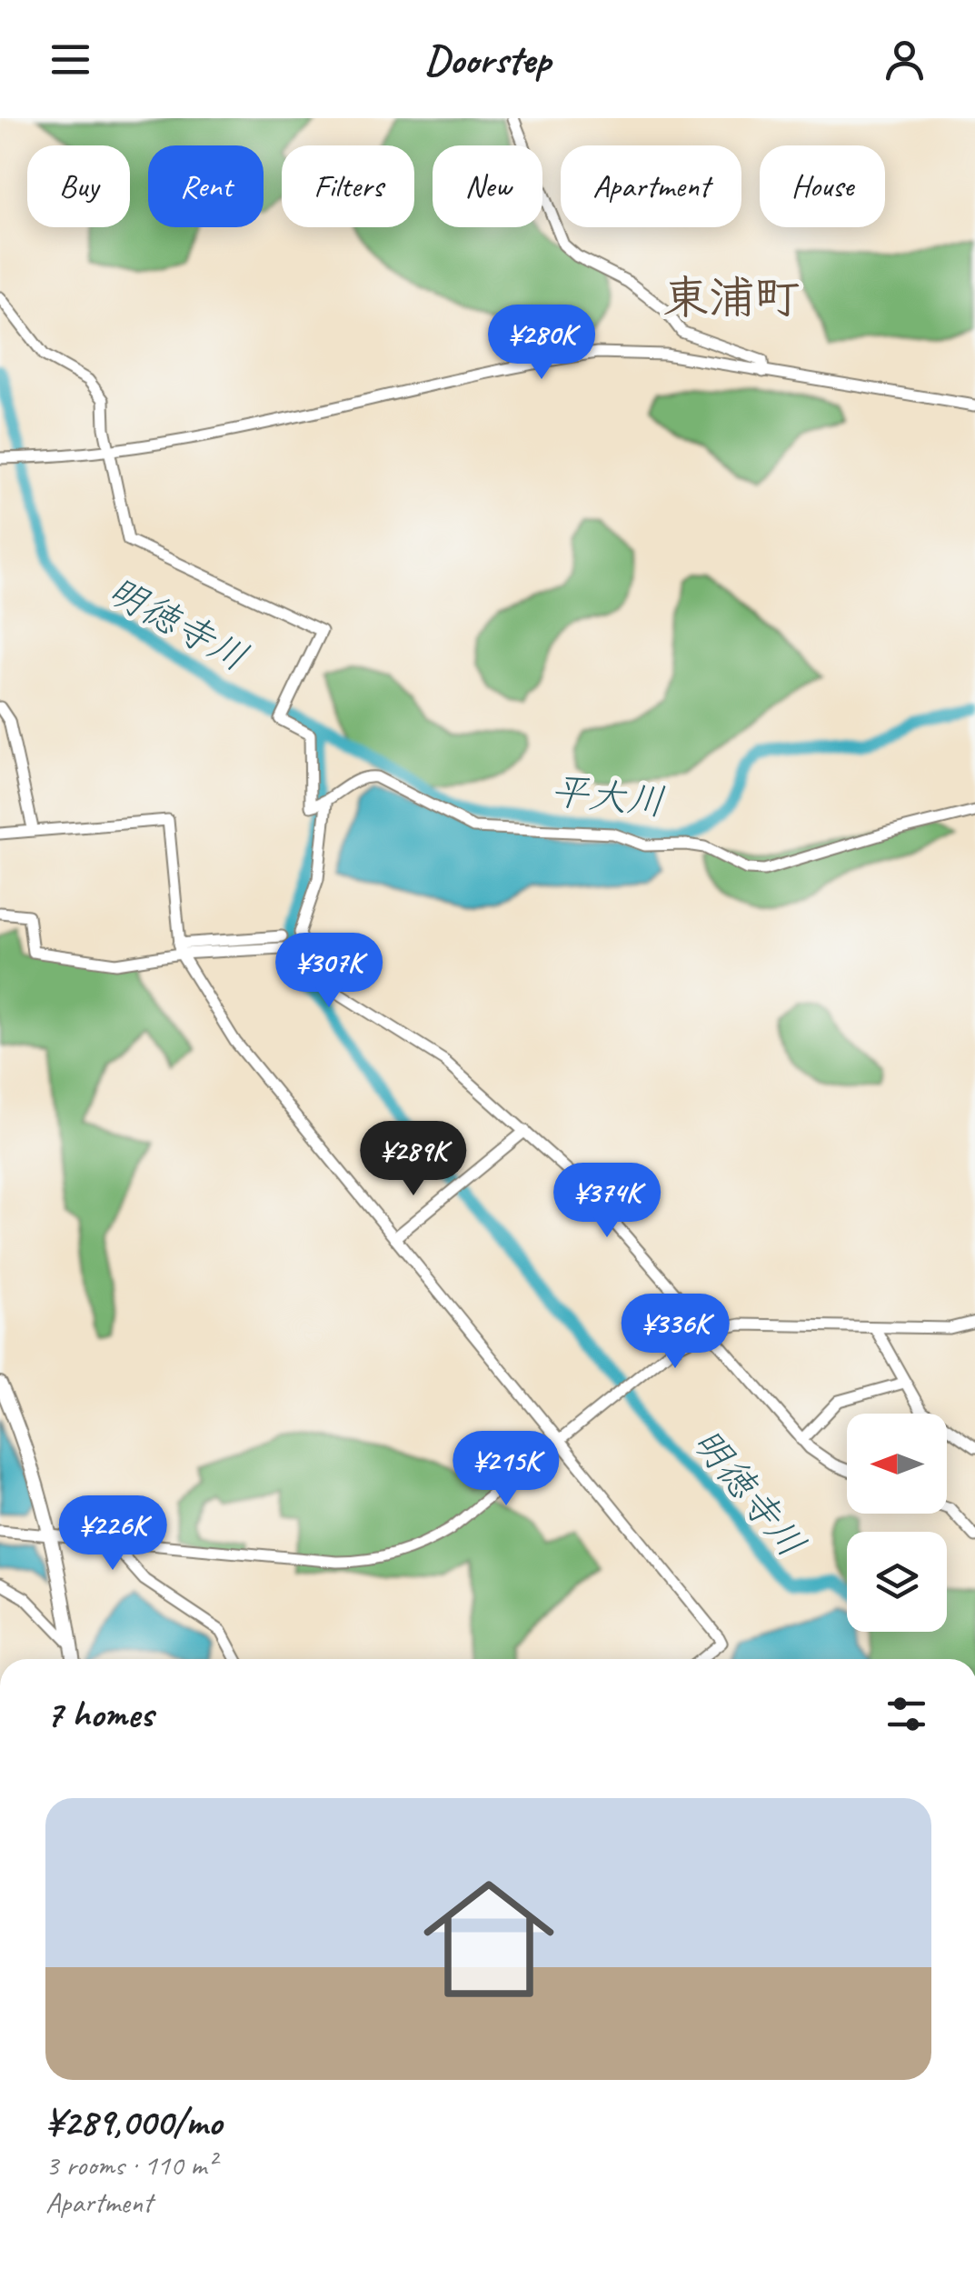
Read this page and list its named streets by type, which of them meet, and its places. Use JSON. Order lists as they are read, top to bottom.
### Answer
{
  "districts": ["東浦町"],
  "water": ["明徳寺川", "平大川"],
  "north": "left",
  "page": {
    "header": "Doorstep",
    "chip": [
      "Buy",
      "Rent",
      "Filters",
      "New",
      "Apartment",
      "House"
    ],
    "price": [
      "¥280K",
      "¥307K",
      "¥289K",
      "¥374K",
      "¥336K",
      "¥215K",
      "¥226K"
    ],
    "heading": "7 homes",
    "list": [
      {
        "name": "¥289,000/mo",
        "note": "3 rooms · 110 m² · Apartment"
      }
    ]
  }
}
